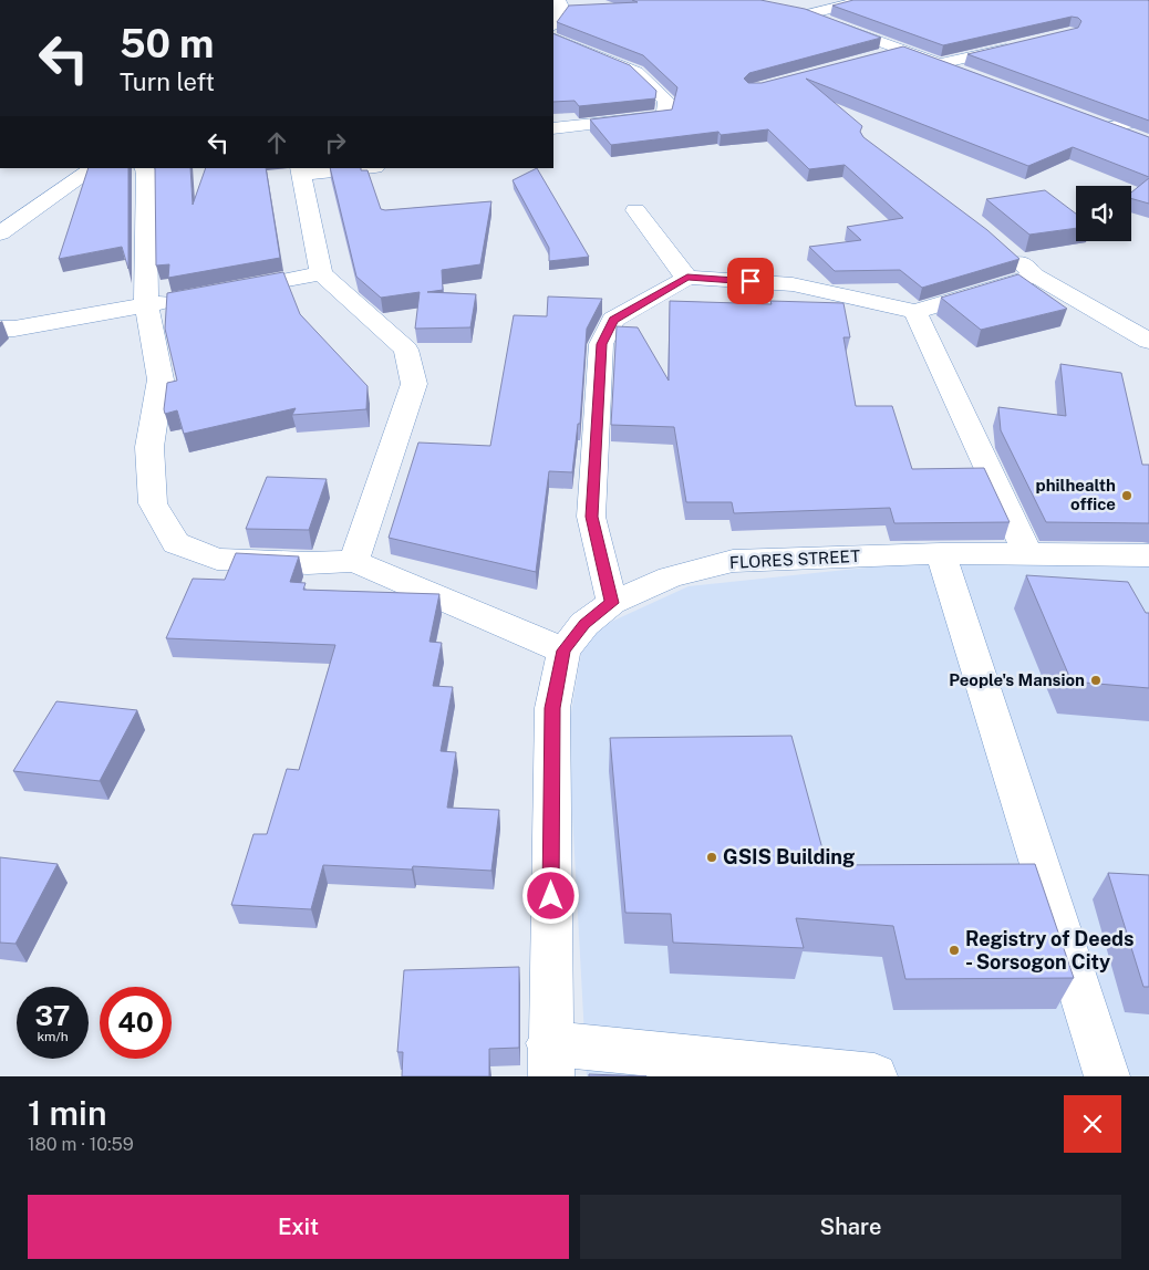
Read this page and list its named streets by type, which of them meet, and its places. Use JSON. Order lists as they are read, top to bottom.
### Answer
{
  "streets": {
    "street": ["FLORES STREET"]
  },
  "places": [
    "philhealth office",
    "People's Mansion",
    "GSIS Building",
    "Registry of Deeds - Sorsogon City"
  ],
  "page": {
    "turn": ["50 m", "Turn left"],
    "speed": "37 km/h",
    "limit": "40",
    "heading": ["1 min", "180 m · 10:59"],
    "buttons": ["Exit", "Share"]
  }
}
